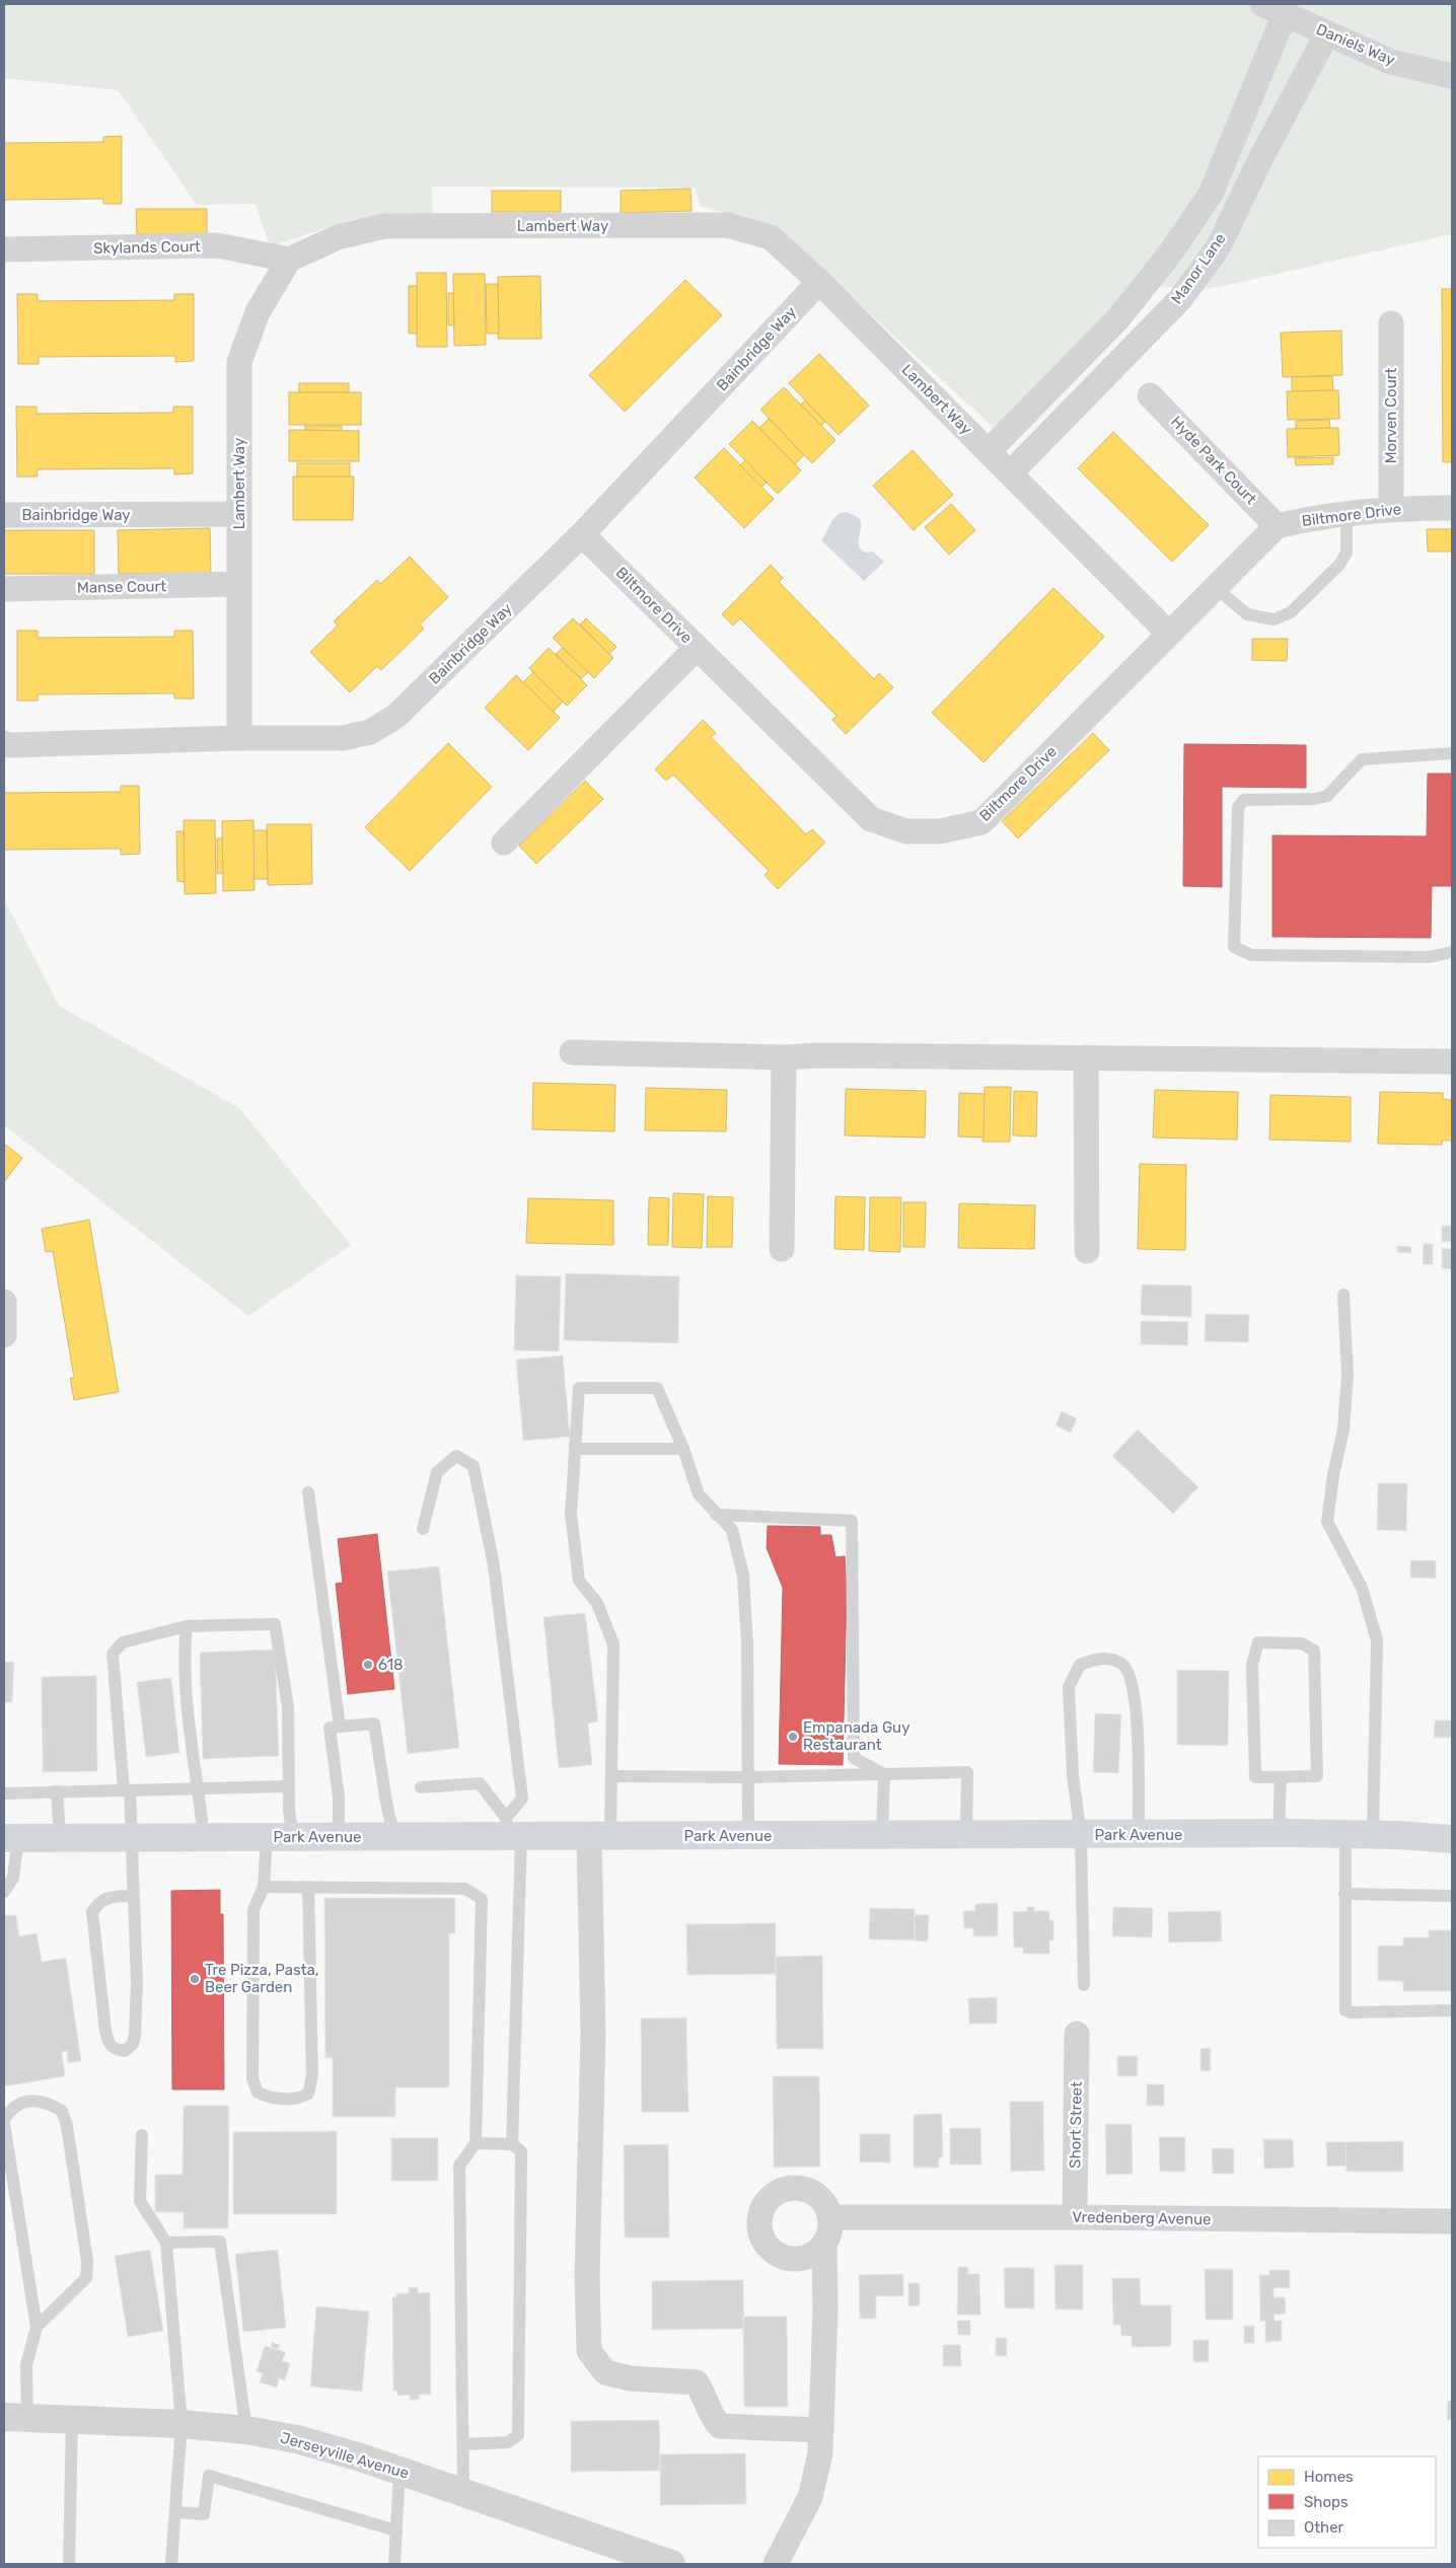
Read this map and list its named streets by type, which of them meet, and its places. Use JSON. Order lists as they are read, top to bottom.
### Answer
{
  "streets": {
    "main road": ["Park Avenue"],
    "street": [
      "Daniels Way",
      "Lambert Way",
      "Skylands Court",
      "Manor Lane",
      "Bainbridge Way",
      "Morven Court",
      "Hyde Park Court",
      "Biltmore Drive",
      "Manse Court",
      "Short Street",
      "Vredenberg Avenue",
      "Jerseyville Avenue"
    ]
  },
  "crossings": [
    ["Daniels Way", "Manor Lane"],
    ["Lambert Way", "Skylands Court"],
    ["Lambert Way", "Manor Lane"],
    ["Lambert Way", "Bainbridge Way"],
    ["Lambert Way", "Biltmore Drive"],
    ["Lambert Way", "Manse Court"],
    ["Bainbridge Way", "Biltmore Drive"],
    ["Morven Court", "Biltmore Drive"],
    ["Hyde Park Court", "Biltmore Drive"],
    ["Short Street", "Vredenberg Avenue"]
  ],
  "places": ["618", "Empanada Guy Restaurant", "Tre Pizza, Pasta, Beer Garden"],
  "legend": ["Homes", "Shops", "Other"]
}
